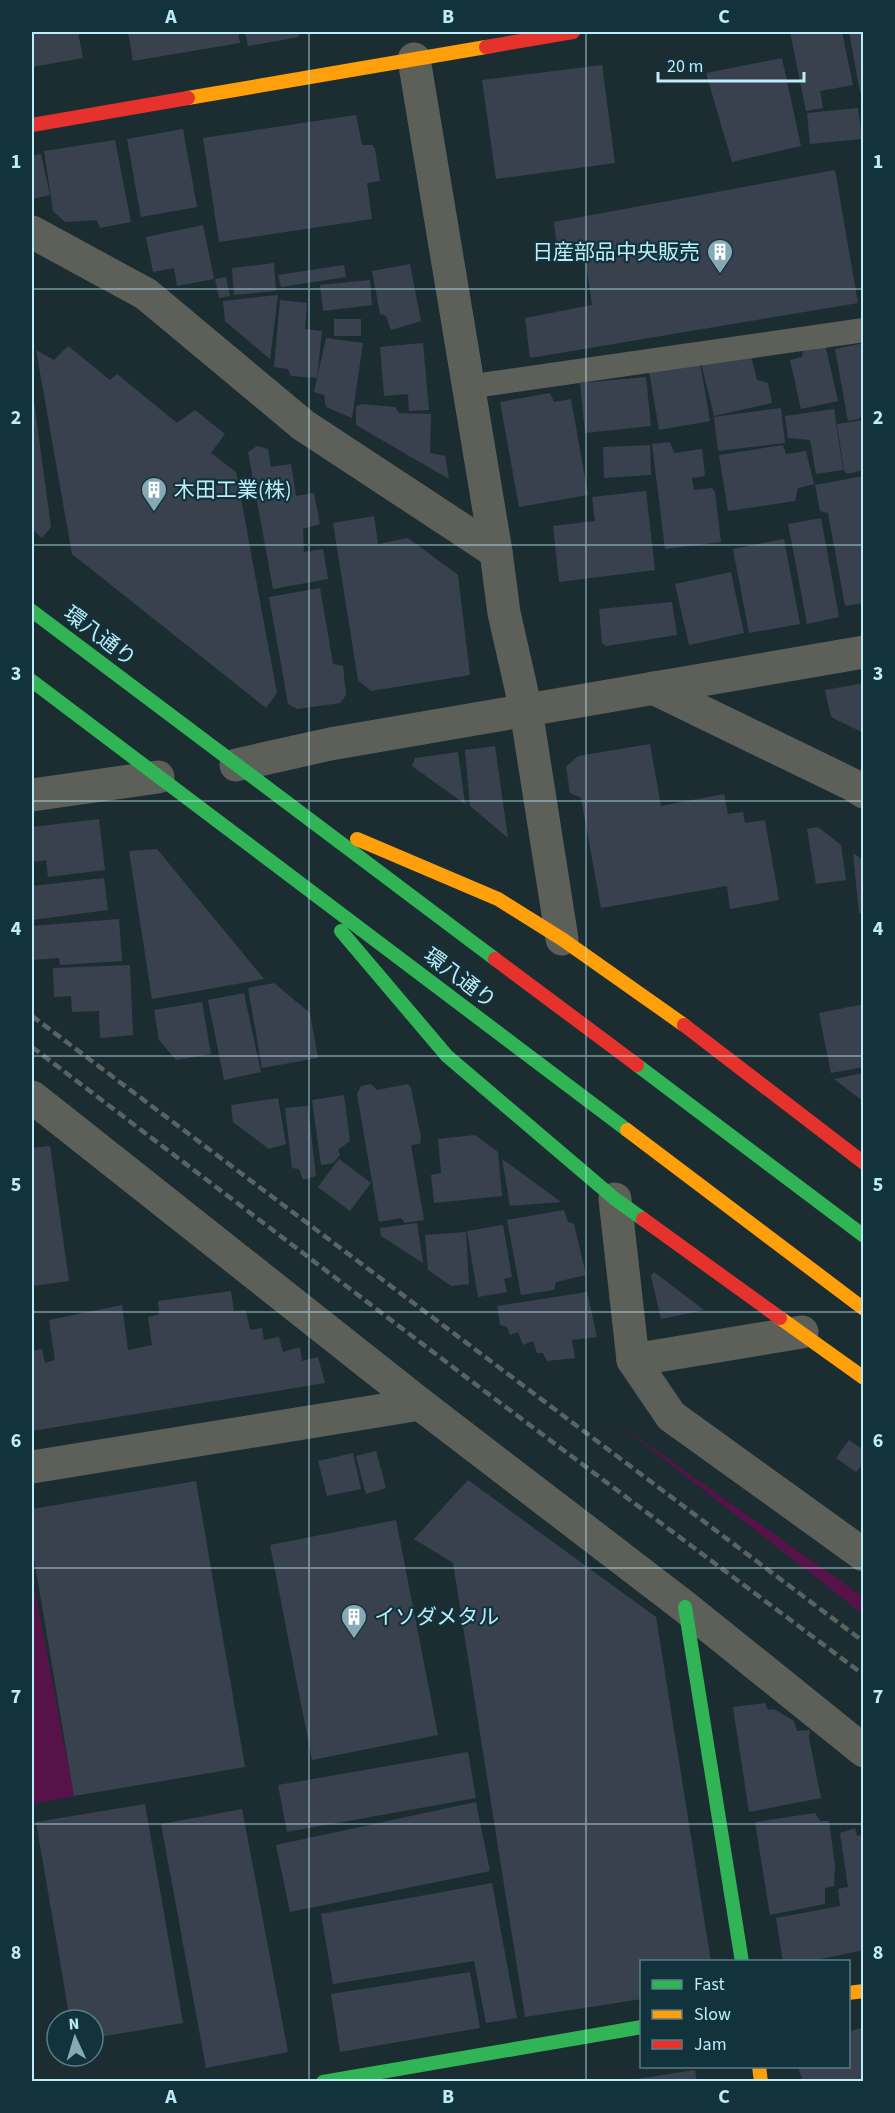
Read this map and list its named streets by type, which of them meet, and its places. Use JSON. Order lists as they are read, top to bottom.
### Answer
{
  "streets": {
    "main road": ["環八通り"]
  },
  "places": {
    "building": ["日産部品中央販売", "木田工業(株)", "イソダメタル"]
  },
  "legend": ["Fast", "Slow", "Jam"],
  "scale_bar": "20 m",
  "north": "top",
  "grid": {
    "columns": ["A", "B", "C"],
    "rows": [
      "1",
      "2",
      "3",
      "4",
      "5",
      "6",
      "7",
      "8"
    ]
  }
}
